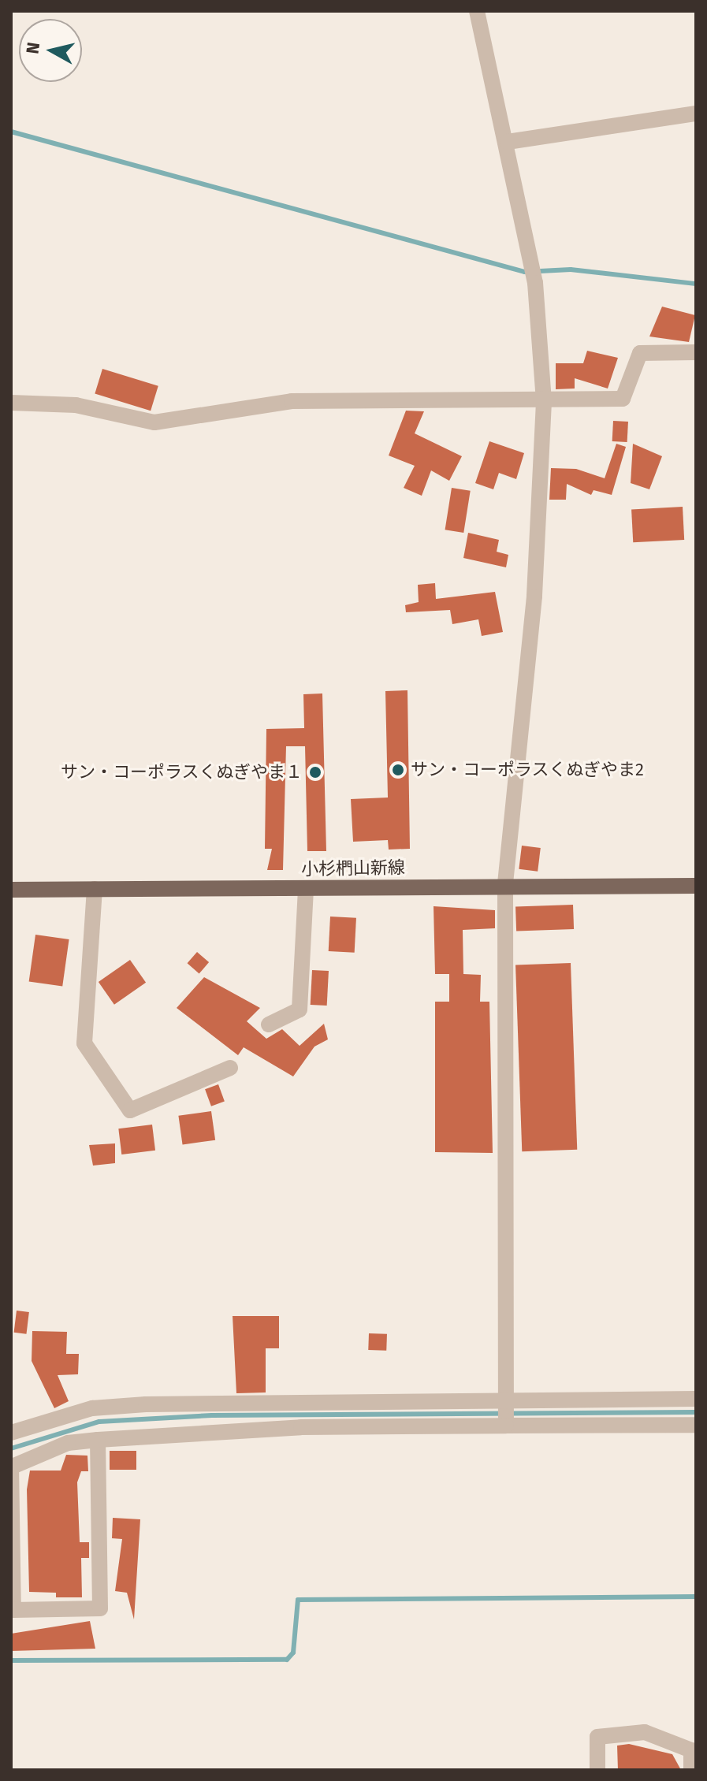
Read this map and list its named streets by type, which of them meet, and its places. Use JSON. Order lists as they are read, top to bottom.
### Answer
{
  "streets": {
    "main road": ["小杉椚山新線"]
  },
  "places": ["サン・コーポラスくぬぎやま2", "サン・コーポラスくぬぎやま１"],
  "north": "left"
}
